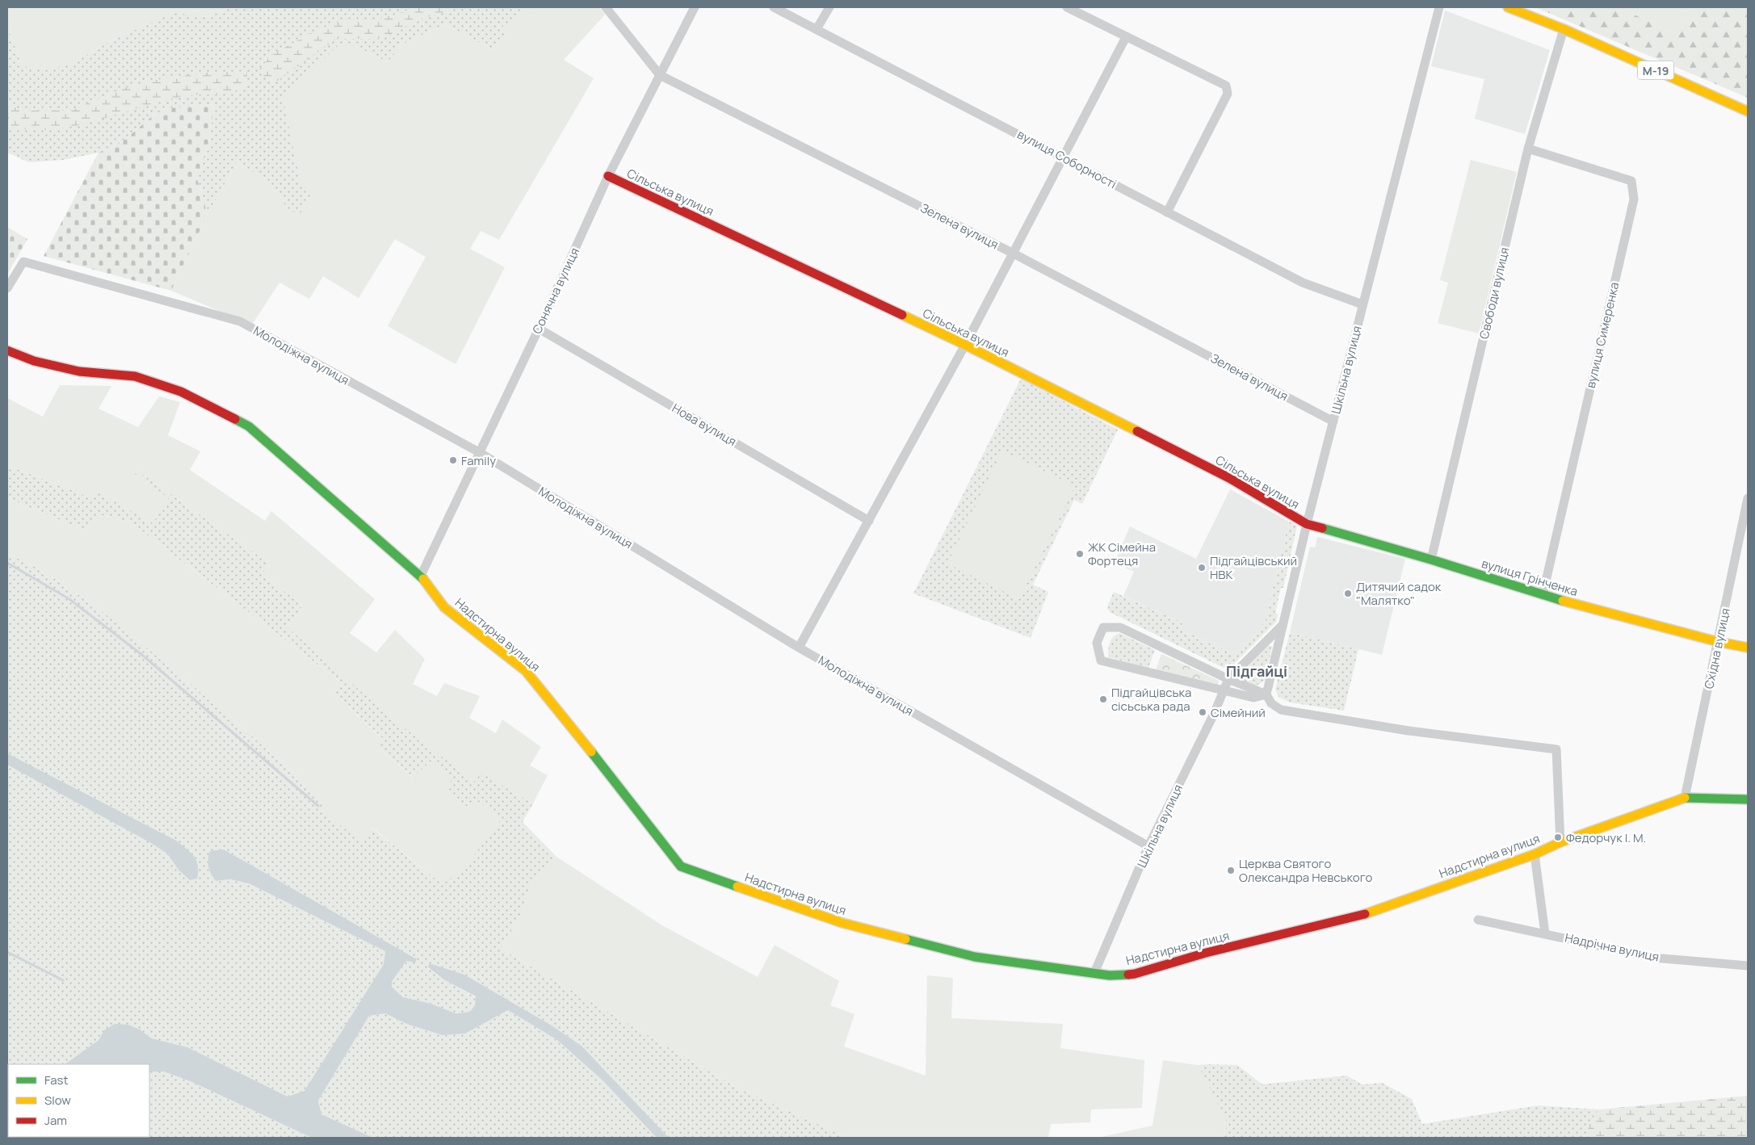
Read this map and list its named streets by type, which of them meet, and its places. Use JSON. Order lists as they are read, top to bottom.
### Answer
{
  "streets": {
    "main road": [
      "М-19",
      "Сільська вулиця",
      "вулиця Грінченка",
      "Надстирна вулиця"
    ],
    "street": [
      "вулиця Соборності",
      "Зелена вулиця",
      "Сонячна вулиця",
      "Свободи вулиця",
      "вулиця Симеренка",
      "Молодіжна вулиця",
      "Шкільна вулиця",
      "Нова вулиця",
      "Східна вулиця",
      "Надрічна вулиця"
    ]
  },
  "crossings": [
    ["М-19", "Свободи вулиця"],
    ["вулиця Соборності", "Шкільна вулиця"],
    ["Сільська вулиця", "Сонячна вулиця"],
    ["Сільська вулиця", "Шкільна вулиця"],
    ["Сільська вулиця", "вулиця Грінченка"],
    ["Зелена вулиця", "Сонячна вулиця"],
    ["Зелена вулиця", "Шкільна вулиця"],
    ["Сонячна вулиця", "Молодіжна вулиця"],
    ["Сонячна вулиця", "Нова вулиця"],
    ["Сонячна вулиця", "Надстирна вулиця"],
    ["Свободи вулиця", "вулиця Симеренка"],
    ["Свободи вулиця", "вулиця Грінченка"],
    ["вулиця Симеренка", "вулиця Грінченка"],
    ["Молодіжна вулиця", "Шкільна вулиця"],
    ["Шкільна вулиця", "вулиця Грінченка"],
    ["Шкільна вулиця", "Надстирна вулиця"],
    ["вулиця Грінченка", "Східна вулиця"],
    ["Надстирна вулиця", "Східна вулиця"]
  ],
  "districts": ["Підгайці"],
  "places": [
    "Family",
    "ЖК Сімейна Фортеця",
    "Підгайцівський НВК",
    "Дитячий садок \"Малятко\"",
    "Підгайцівська сісьська рада",
    "Сімейний",
    "Федорчук І. М.",
    "Церква Святого Олександра Невського"
  ],
  "legend": ["Fast", "Slow", "Jam"]
}
